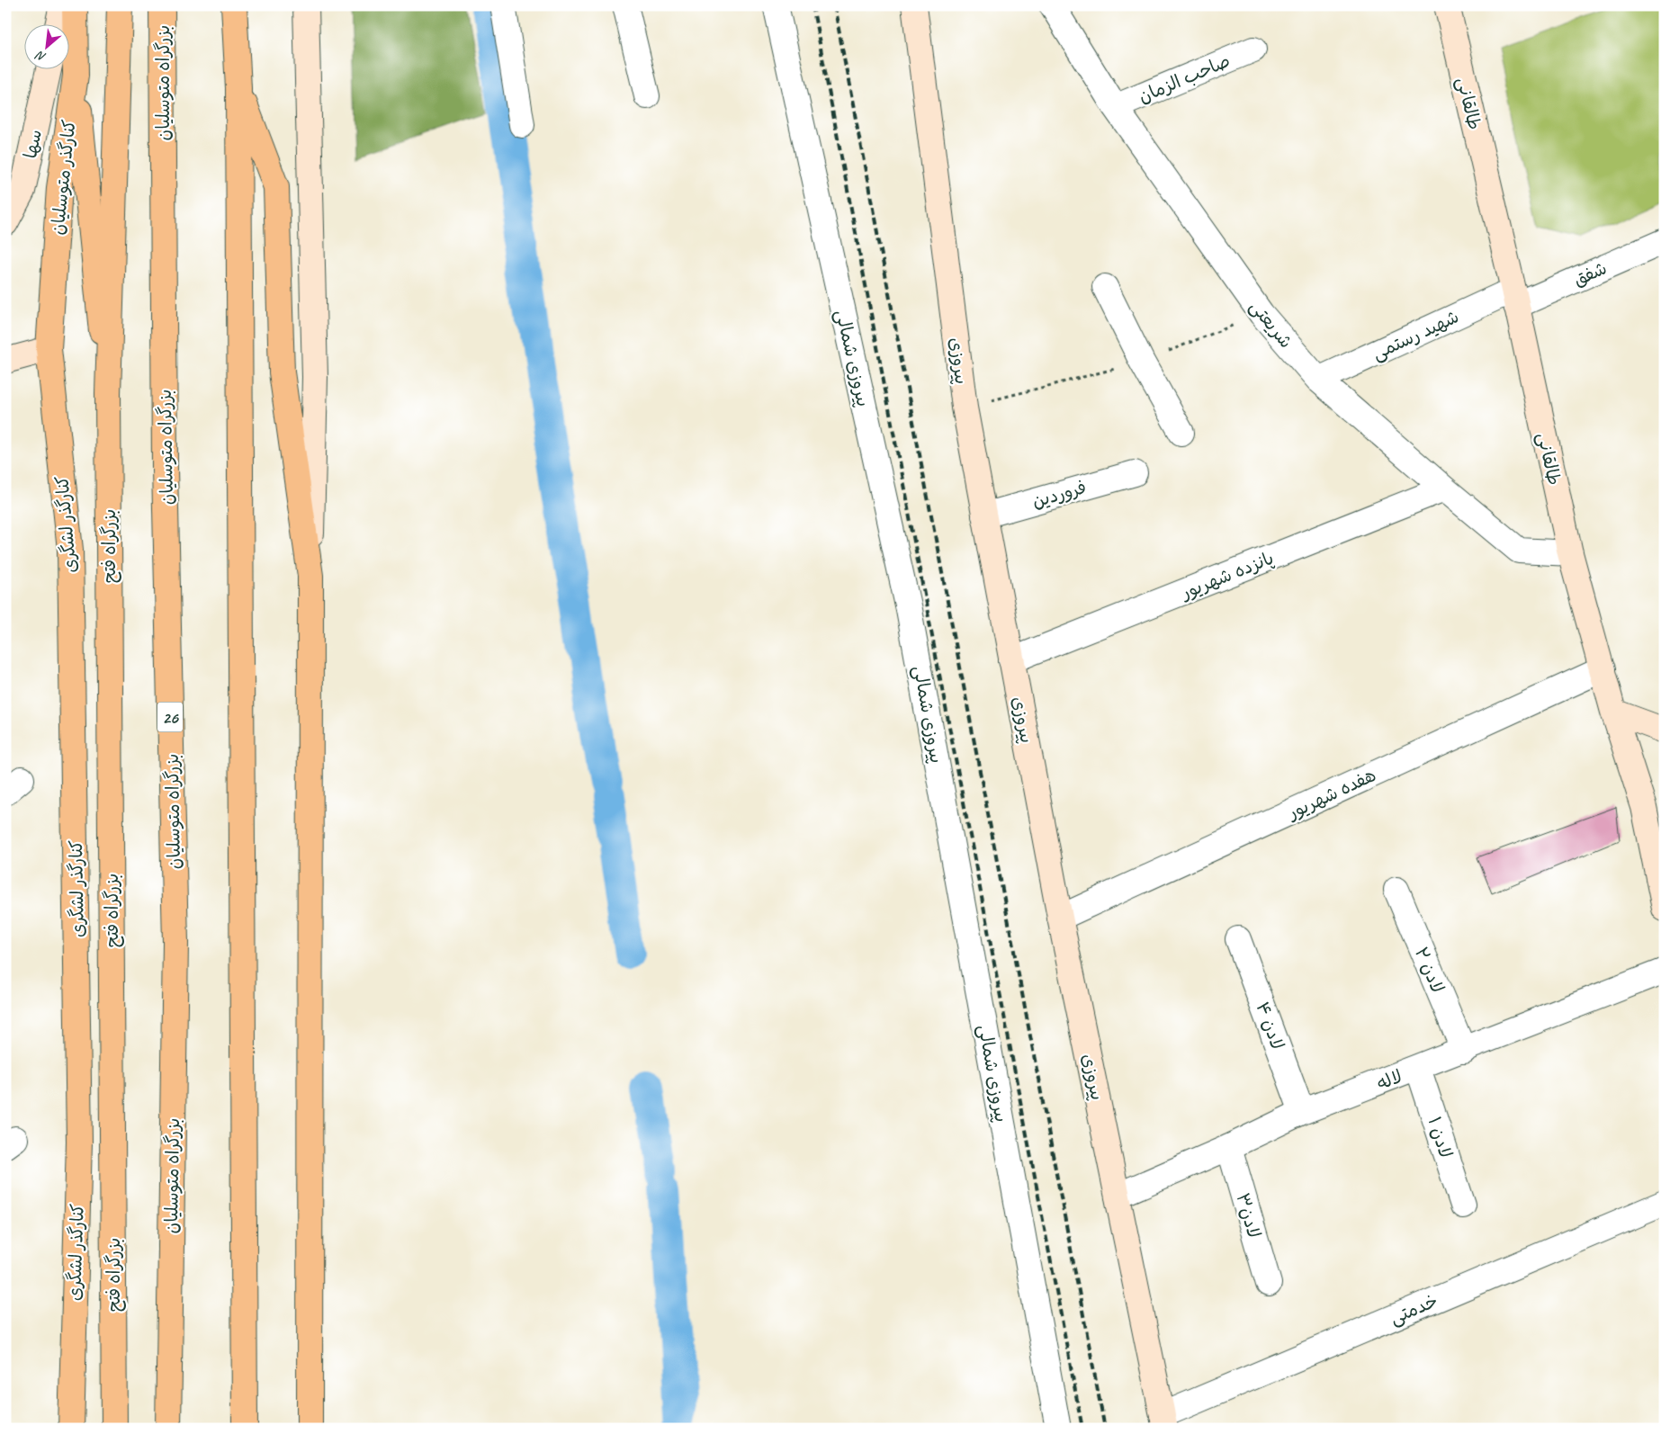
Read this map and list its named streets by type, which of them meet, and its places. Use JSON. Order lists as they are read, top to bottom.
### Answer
{
  "streets": {
    "main road": [
      "بزرگراه متوسلیان",
      "کنارگذر متوسلیان",
      "کنارگذر لشگری",
      "بزرگراه فتح",
      "26"
    ],
    "street": [
      "صاحب الزمان",
      "طالقانی",
      "سها",
      "شفق",
      "شریعتی",
      "شهید رستمی",
      "پیروزی شمالی",
      "پیروزی",
      "فروردین",
      "پانزده شهریور",
      "هفده شهریور",
      "لادن ۲",
      "لادن ۴",
      "لاله",
      "لادن ۱",
      "لادن۳",
      "خدمتی"
    ]
  },
  "crossings": [
    ["صاحب الزمان", "شریعتی"],
    ["طالقانی", "شفق"],
    ["طالقانی", "شریعتی"],
    ["طالقانی", "شهید رستمی"],
    ["طالقانی", "هفده شهریور"],
    ["کنارگذر متوسلیان", "کنارگذر لشگری"],
    ["شفق", "شهید رستمی"],
    ["شریعتی", "شهید رستمی"],
    ["شریعتی", "پانزده شهریور"],
    ["پیروزی", "فروردین"],
    ["پیروزی", "پانزده شهریور"],
    ["پیروزی", "هفده شهریور"],
    ["پیروزی", "لاله"],
    ["پیروزی", "خدمتی"],
    ["لادن ۲", "لاله"],
    ["لادن ۴", "لاله"],
    ["لاله", "لادن ۱"],
    ["لاله", "لادن۳"]
  ],
  "north": "bottom left"
}
